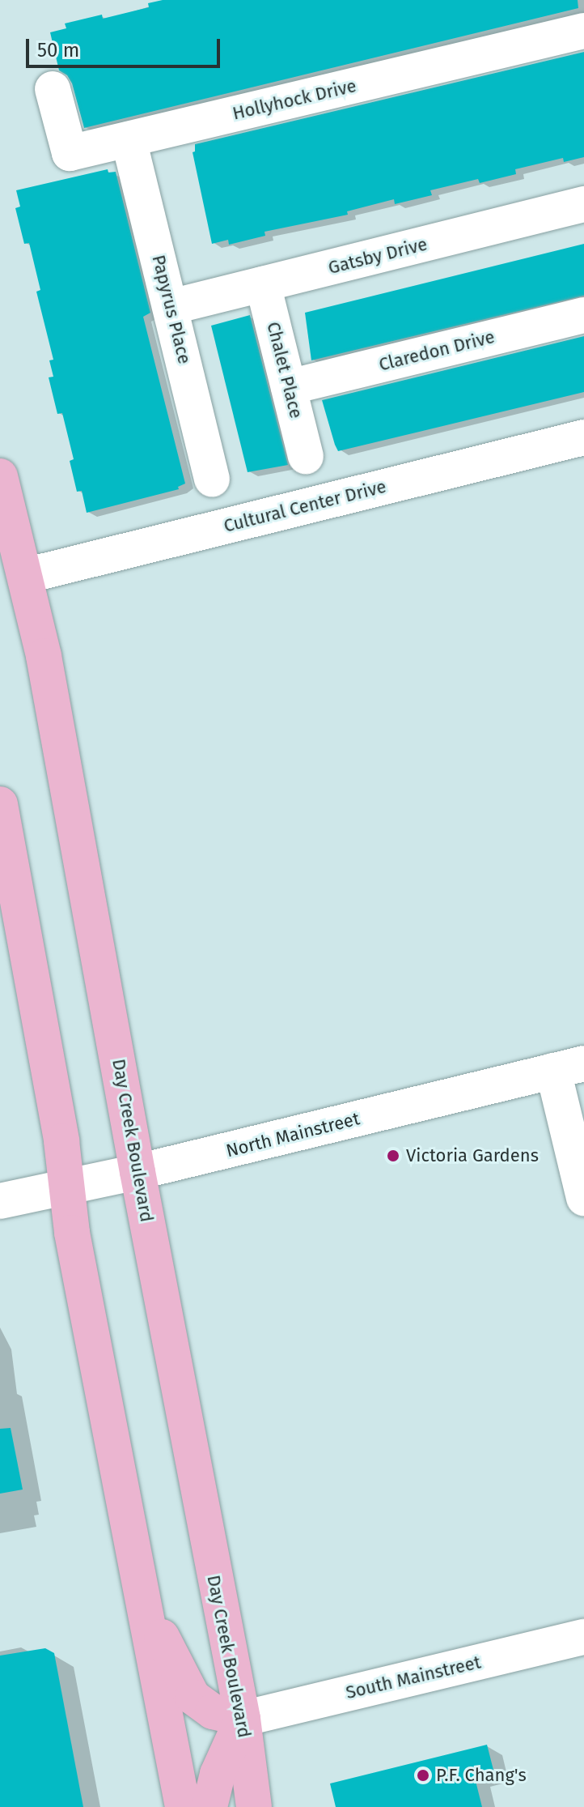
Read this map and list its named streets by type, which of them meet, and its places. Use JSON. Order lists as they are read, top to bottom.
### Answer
{
  "streets": {
    "main road": ["Day Creek Boulevard"],
    "street": [
      "Hollyhock Drive",
      "Gatsby Drive",
      "Papyrus Place",
      "Claredon Drive",
      "Chalet Place",
      "Cultural Center Drive",
      "North Mainstreet",
      "South Mainstreet"
    ]
  },
  "crossings": [
    ["Hollyhock Drive", "Papyrus Place"],
    ["Gatsby Drive", "Papyrus Place"],
    ["Gatsby Drive", "Chalet Place"],
    ["Claredon Drive", "Chalet Place"],
    ["Cultural Center Drive", "Day Creek Boulevard"],
    ["North Mainstreet", "Day Creek Boulevard"],
    ["Day Creek Boulevard", "South Mainstreet"]
  ],
  "places": ["Victoria Gardens", "P.F. Chang's"],
  "scale_bar": "50 m"
}
